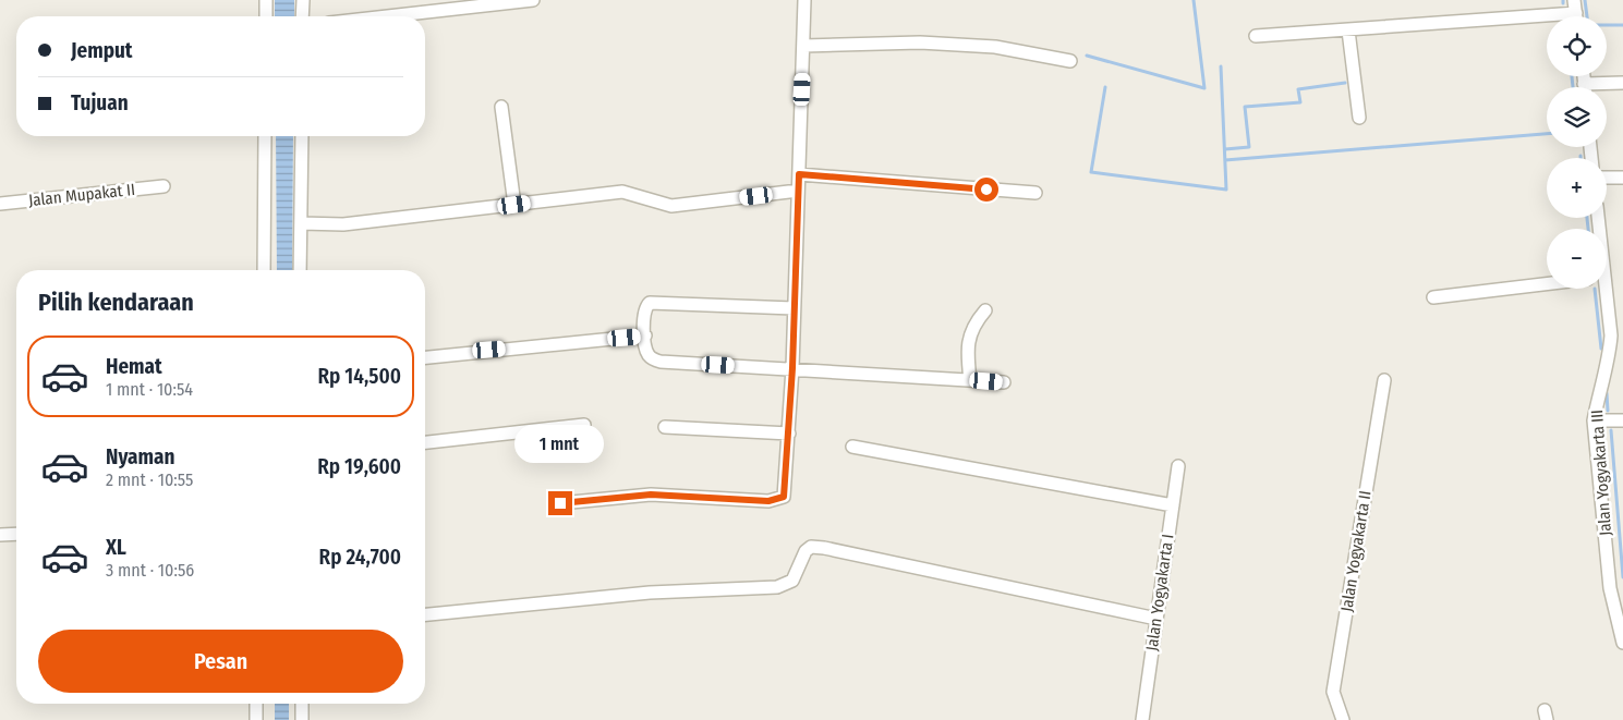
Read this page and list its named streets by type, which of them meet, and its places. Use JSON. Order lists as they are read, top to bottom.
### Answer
{
  "streets": {
    "street": [
      "Jalan Mupakat II",
      "Jalan Yogyakarta III",
      "Jalan Yogyakarta II",
      "Jalan Yogyakarta I"
    ]
  },
  "page": {
    "map_buttons": ["+", "−"],
    "banner": ["Jemput", "Tujuan"],
    "heading": "Pilih kendaraan",
    "list": [
      {
        "name": "Hemat",
        "note": "1 mnt · 10:54",
        "value": "Rp 14,500"
      },
      {
        "name": "Nyaman",
        "note": "2 mnt · 10:55",
        "value": "Rp 19,600"
      },
      {
        "name": "XL",
        "note": "3 mnt · 10:56",
        "value": "Rp 24,700"
      }
    ],
    "bubble": "1 mnt",
    "buttons": "Pesan"
  }
}
